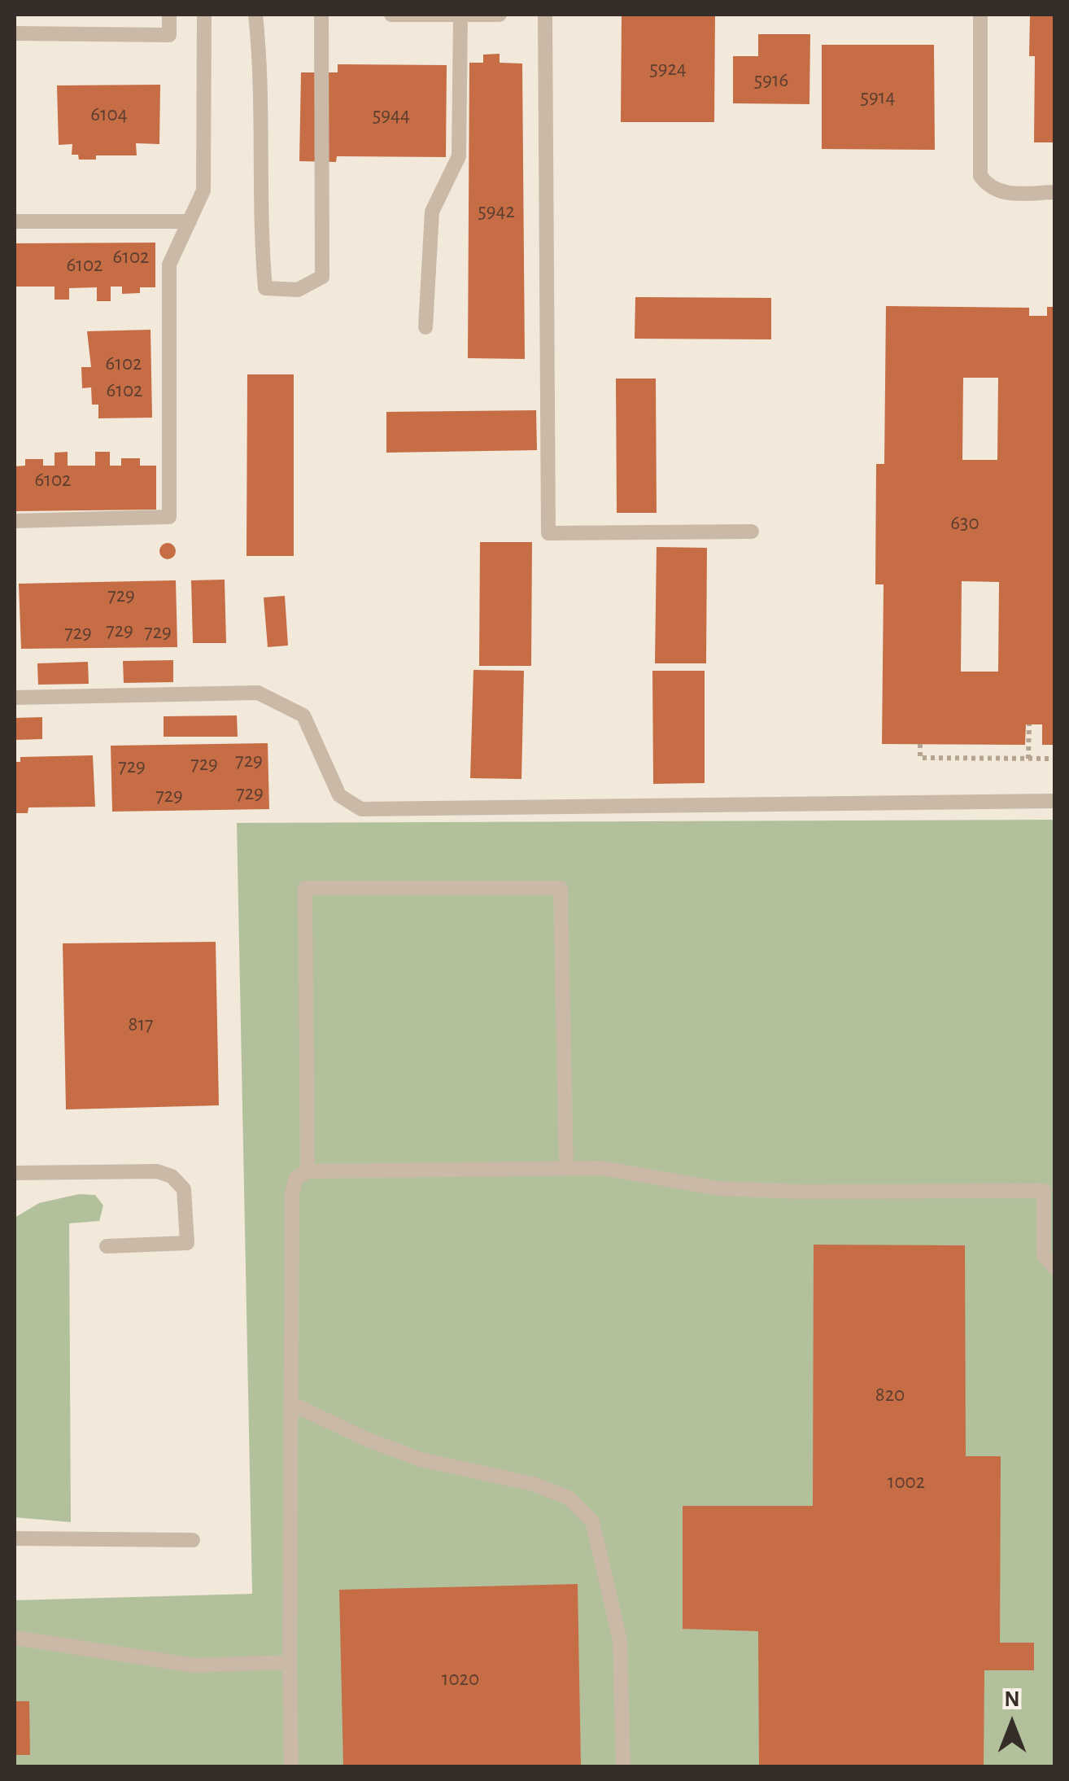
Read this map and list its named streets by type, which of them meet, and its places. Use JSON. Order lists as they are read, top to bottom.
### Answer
{
  "house_numbers": [
    "5924",
    "5916",
    "5914",
    "6104",
    "5944",
    "5942",
    "6102",
    "6102",
    "6102",
    "6102",
    "6102",
    "630",
    "729",
    "729",
    "729",
    "729",
    "729",
    "729",
    "729",
    "729",
    "729",
    "817",
    "820",
    "1002",
    "1020"
  ],
  "north": "top"
}
